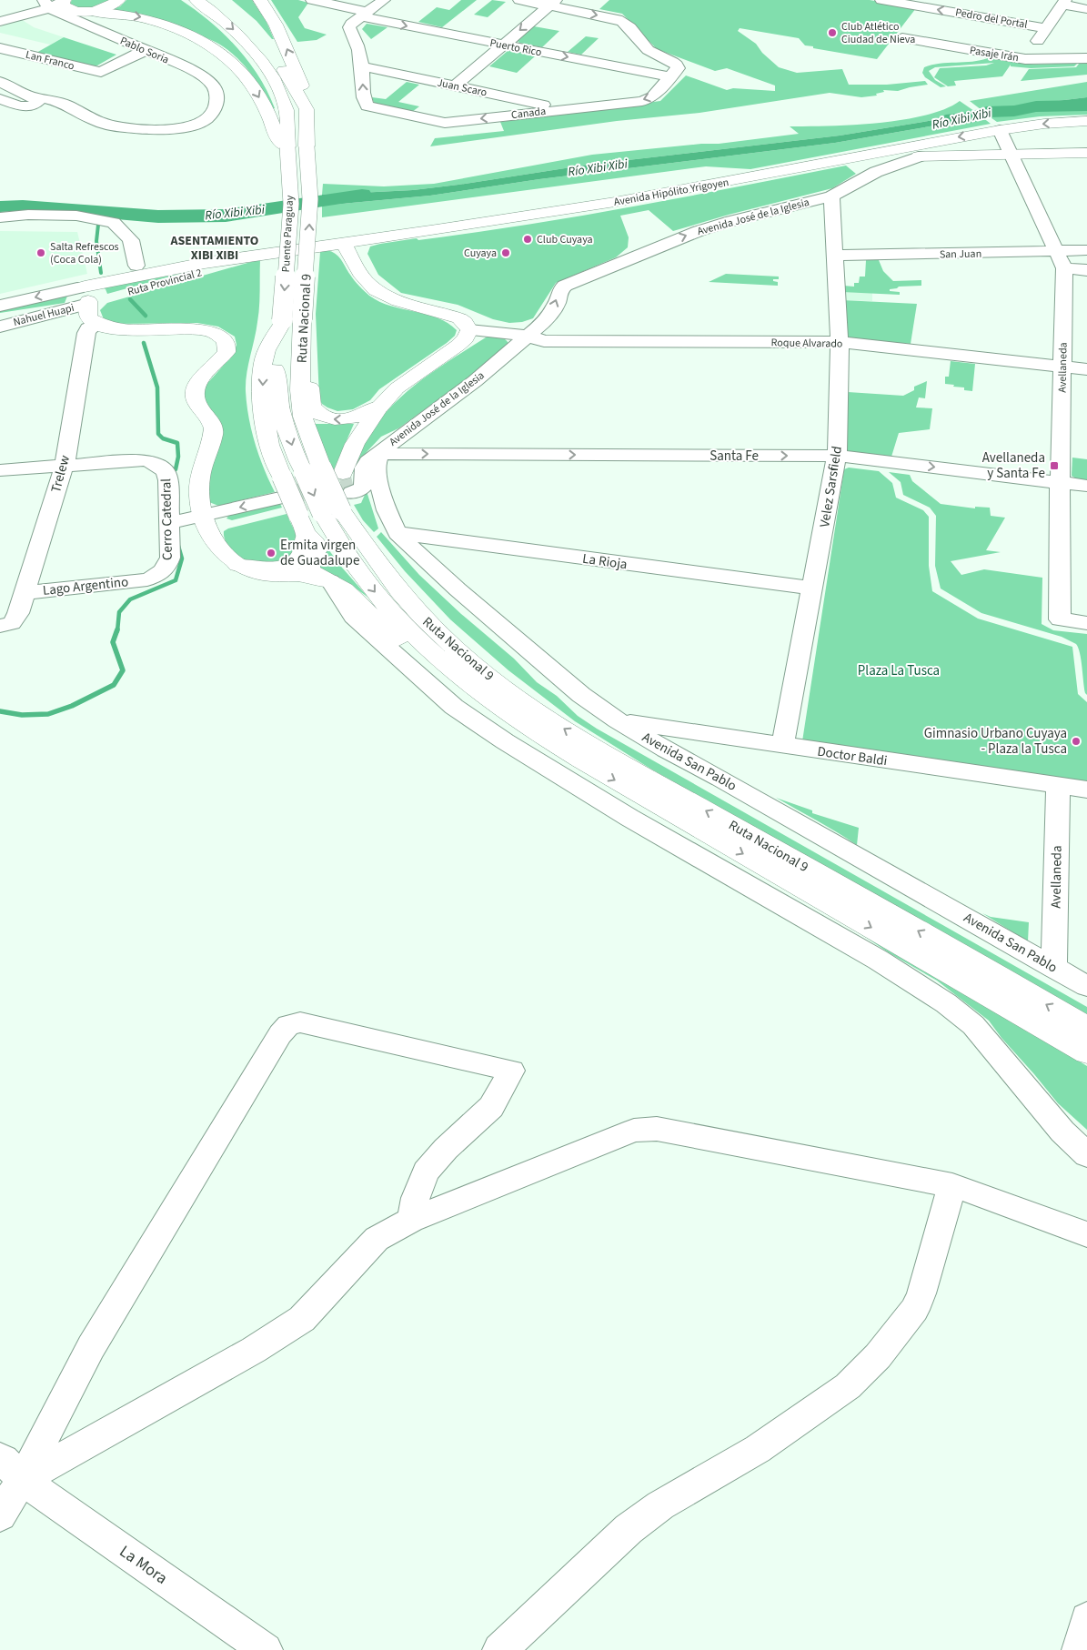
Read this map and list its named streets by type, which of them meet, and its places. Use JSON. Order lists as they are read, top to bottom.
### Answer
{
  "streets": {
    "main road": [
      "Avenida Hipólito Yrigoyen",
      "Puente Paraguay",
      "Ruta Provincial 2",
      "Ruta Nacional 9"
    ],
    "street": [
      "Pedro del Portal",
      "Puerto Rico",
      "Pablo Soria",
      "Pasaje Irán",
      "Lan Franco",
      "Juan Scaro",
      "Canada",
      "Avenida José de la Iglesia",
      "San Juan",
      "Nahuel Huapi",
      "Roque Alvarado",
      "Avellaneda",
      "Santa Fe",
      "Trelew",
      "Velez Sarsfield",
      "Cerro Catedral",
      "La Rioja",
      "Lago Argentino",
      "Doctor Baldi",
      "Avenida San Pablo",
      "La Mora"
    ]
  },
  "crossings": [
    ["Puerto Rico", "Canada"],
    ["Pablo Soria", "Lan Franco"],
    ["Juan Scaro", "Canada"],
    ["Avenida Hipólito Yrigoyen", "Avenida José de la Iglesia"],
    ["Avenida Hipólito Yrigoyen", "Ruta Provincial 2"],
    ["Avenida Hipólito Yrigoyen", "Avellaneda"],
    ["Avenida José de la Iglesia", "Ruta Nacional 9"],
    ["Avenida José de la Iglesia", "Roque Alvarado"],
    ["Avenida José de la Iglesia", "Santa Fe"],
    ["Avenida José de la Iglesia", "Velez Sarsfield"],
    ["Avenida José de la Iglesia", "Avenida San Pablo"],
    ["Puente Paraguay", "Ruta Nacional 9"],
    ["San Juan", "Avellaneda"],
    ["San Juan", "Velez Sarsfield"],
    ["Ruta Provincial 2", "Nahuel Huapi"],
    ["Roque Alvarado", "Avellaneda"],
    ["Roque Alvarado", "Velez Sarsfield"],
    ["Avellaneda", "Santa Fe"],
    ["Avellaneda", "Doctor Baldi"],
    ["Avellaneda", "Avenida San Pablo"],
    ["Santa Fe", "Velez Sarsfield"],
    ["Santa Fe", "Avenida San Pablo"],
    ["Trelew", "Lago Argentino"],
    ["Velez Sarsfield", "La Rioja"],
    ["Velez Sarsfield", "Doctor Baldi"],
    ["Cerro Catedral", "Lago Argentino"],
    ["La Rioja", "Avenida San Pablo"],
    ["Doctor Baldi", "Avenida San Pablo"]
  ],
  "one_way": [
    "Pedro del Portal",
    "Puerto Rico",
    "Canada",
    "Avenida José de la Iglesia",
    "Puente Paraguay",
    "Santa Fe"
  ],
  "districts": ["ASENTAMIENTO XIBI XIBI"],
  "water": ["Río Xibi Xibi"],
  "parks": ["Plaza La Tusca"],
  "places": {
    "other": [
      "Club Atlético Ciudad de Nieva",
      "Club Cuyaya",
      "Salta Refrescos (Coca Cola)",
      "Cuyaya",
      "Ermita virgen de Guadalupe",
      "Gimnasio Urbano Cuyaya - Plaza la Tusca"
    ],
    "transit": ["Avellaneda y Santa Fe"]
  }
}
